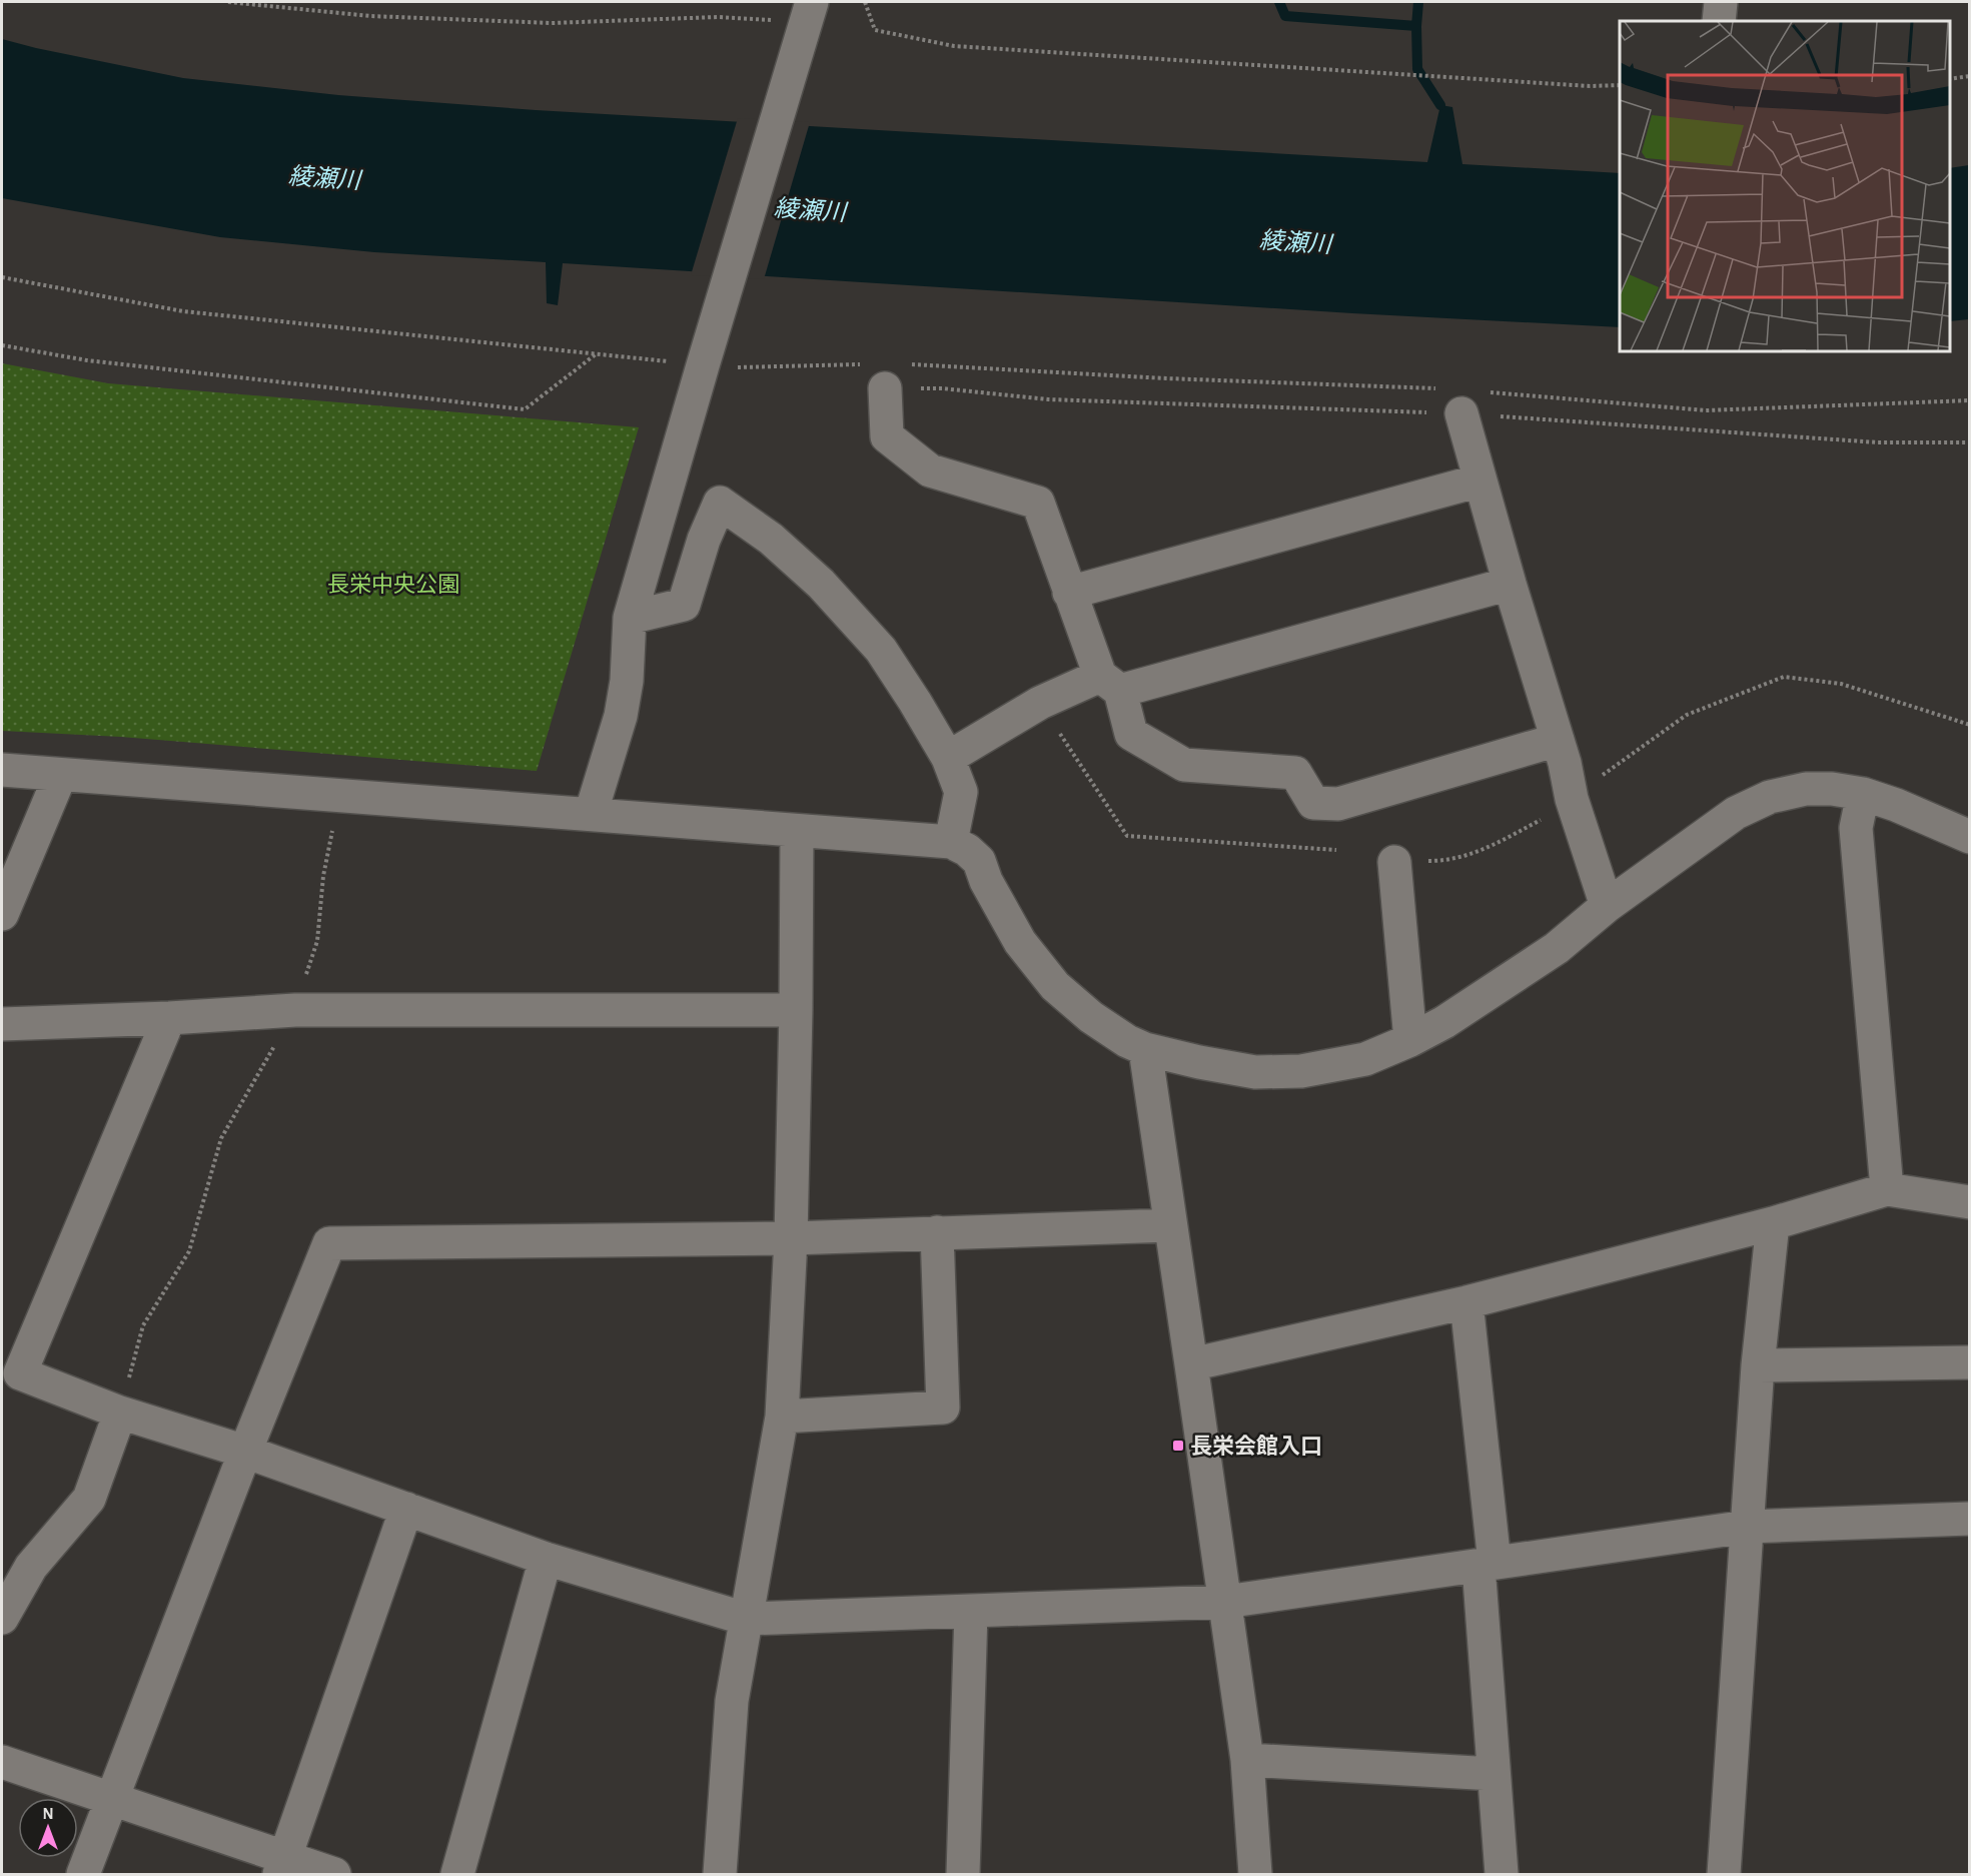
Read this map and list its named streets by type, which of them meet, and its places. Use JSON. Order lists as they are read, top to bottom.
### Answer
{
  "water": ["綾瀬川"],
  "parks": ["長栄中央公園"],
  "places": {
    "transit": ["長栄会館入口"]
  },
  "north": "top"
}
